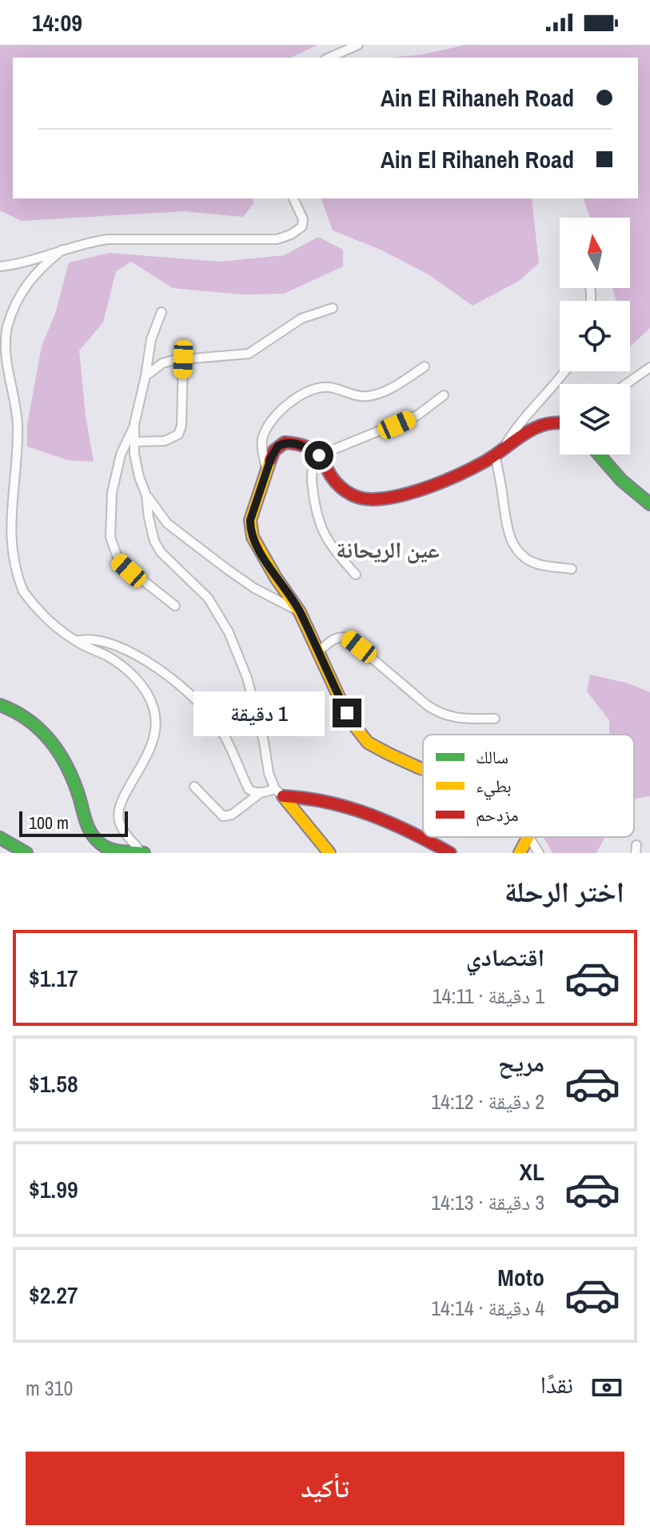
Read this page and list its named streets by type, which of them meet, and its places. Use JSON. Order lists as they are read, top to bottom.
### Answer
{
  "districts": ["عين الريحانة"],
  "legend": ["سالك", "بطيء", "مزدحم"],
  "scale_bar": "100 m",
  "north": "top",
  "page": {
    "status": "14:09",
    "banner": ["Ain El Rihaneh Road", "Ain El Rihaneh Road"],
    "bubble": "1 دقيقة",
    "scale": "100 m",
    "heading": "اختر الرحلة",
    "list": [
      {
        "name": "اقتصادي",
        "note": "1 دقيقة · 14:11",
        "value": "$1.17"
      },
      {
        "name": "مريح",
        "note": "2 دقيقة · 14:12",
        "value": "$1.58"
      },
      {
        "name": "XL",
        "note": "3 دقيقة · 14:13",
        "value": "$1.99"
      },
      {
        "name": "Moto",
        "note": "4 دقيقة · 14:14",
        "value": "$2.27"
      }
    ],
    "pay": ["نقدًا", "310 m"],
    "buttons": "تأكيد"
  }
}
